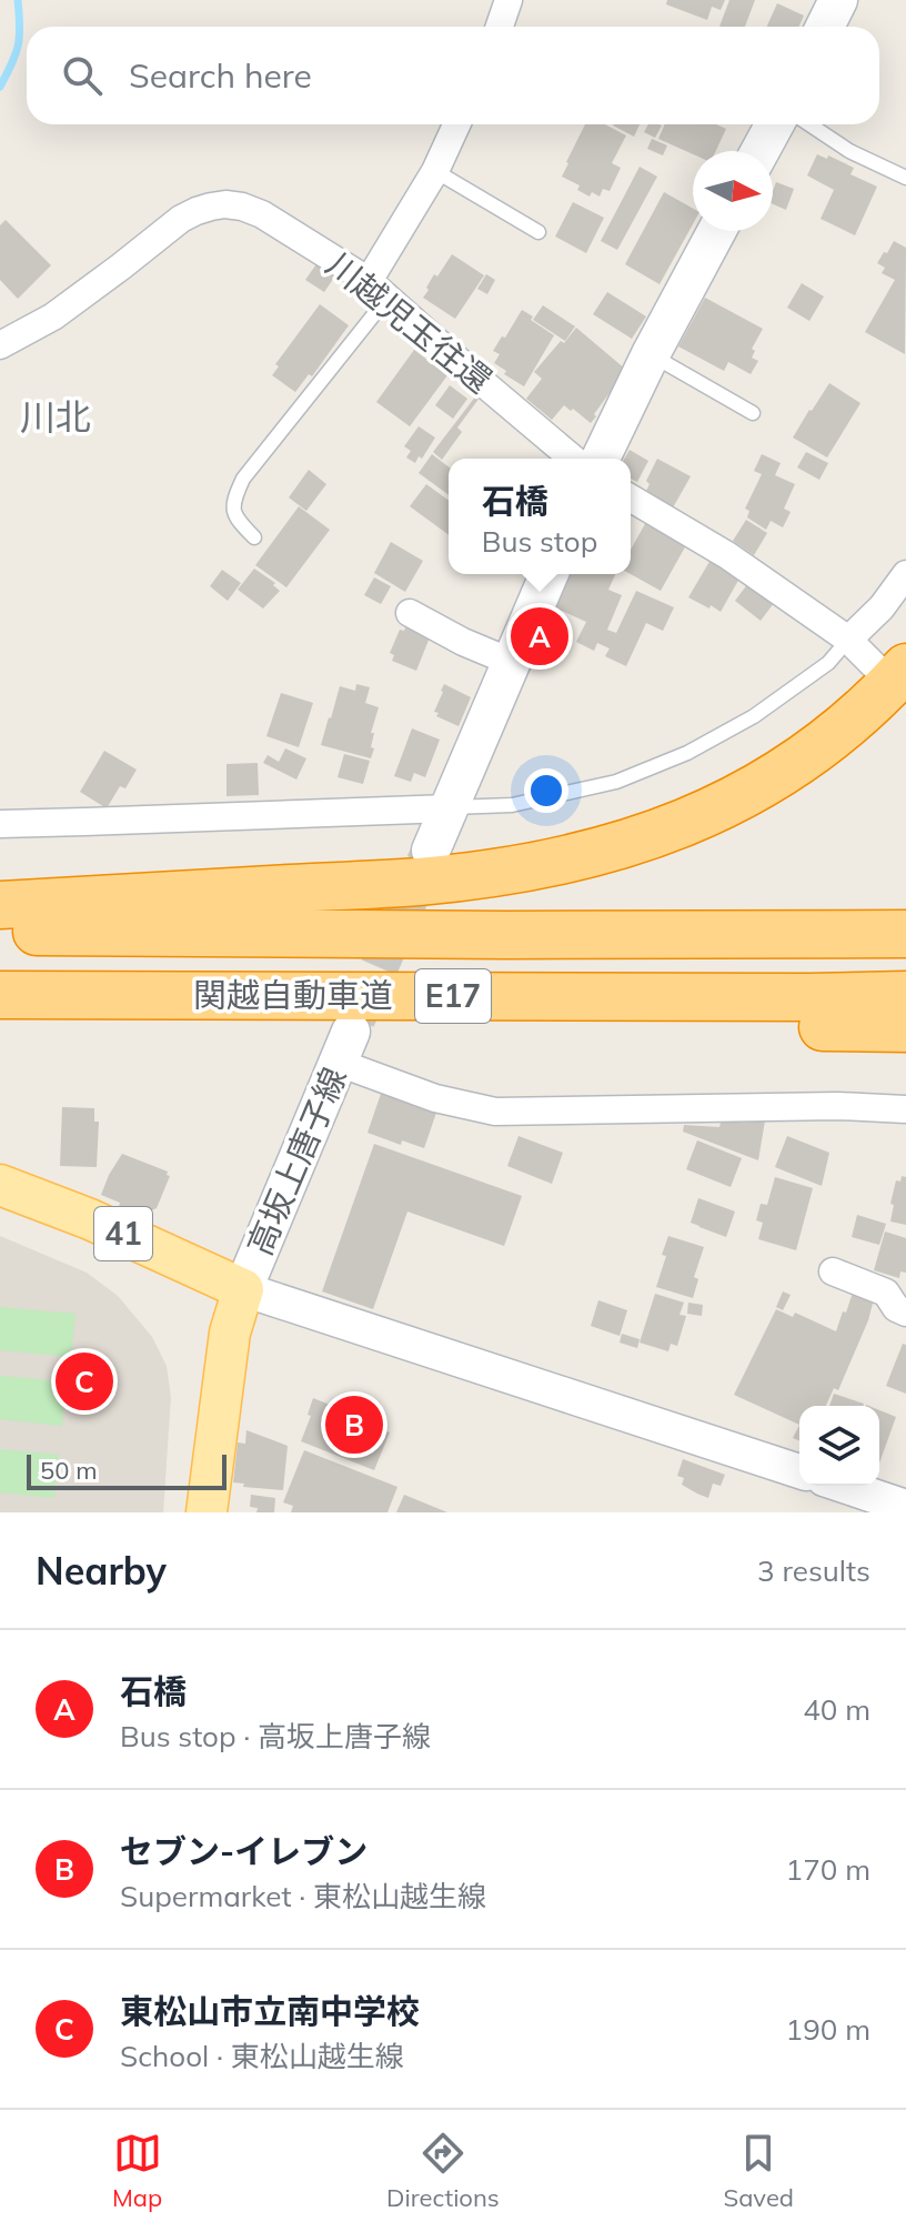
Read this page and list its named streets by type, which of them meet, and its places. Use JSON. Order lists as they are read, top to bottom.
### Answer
{
  "streets": {
    "highway": ["関越自動車道", "E17"],
    "main road": ["高坂上唐子線", "41"],
    "street": ["川越児玉往還"]
  },
  "crossings": [
    ["高坂上唐子線", "41"]
  ],
  "districts": ["川北"],
  "scale_bar": "50 m",
  "north": "right",
  "page": {
    "search": "Search here",
    "popup": ["石橋", "Bus stop"],
    "pins": ["A", "C", "B"],
    "scale": "50 m",
    "heading": ["Nearby", "3 results"],
    "list": [
      {
        "mark": "A",
        "name": "石橋",
        "note": "Bus stop · 高坂上唐子線",
        "value": "40 m"
      },
      {
        "mark": "B",
        "name": "セブン-イレブン",
        "note": "Supermarket · 東松山越生線",
        "value": "170 m"
      },
      {
        "mark": "C",
        "name": "東松山市立南中学校",
        "note": "School · 東松山越生線",
        "value": "190 m"
      }
    ],
    "nav": ["Map", "Directions", "Saved"]
  }
}
